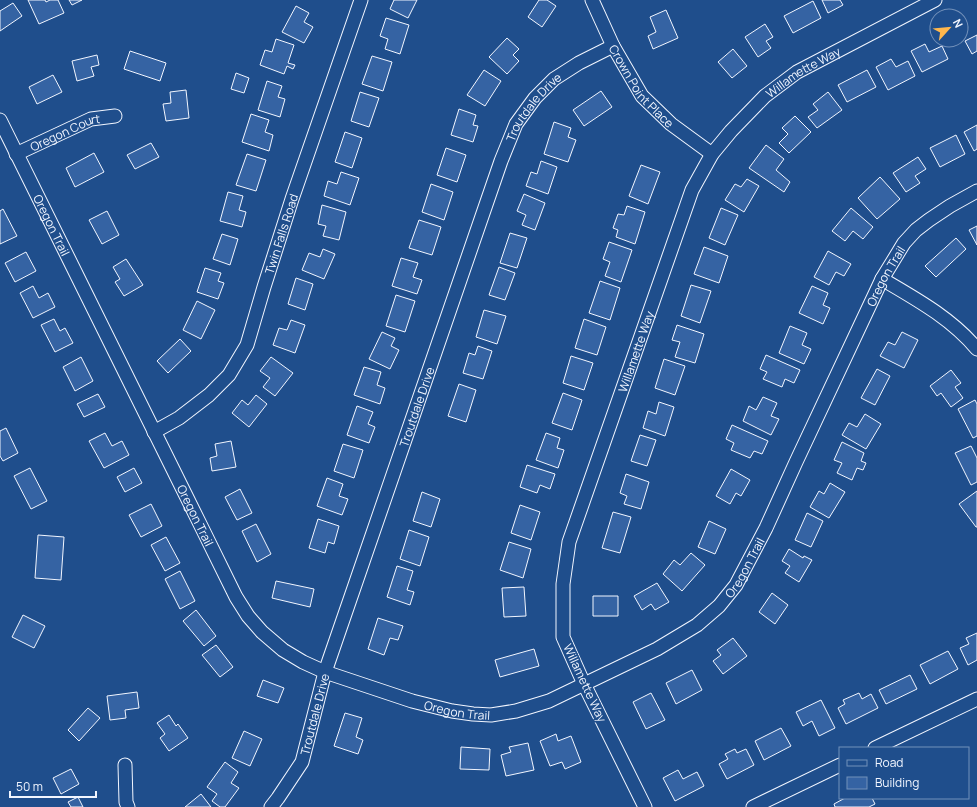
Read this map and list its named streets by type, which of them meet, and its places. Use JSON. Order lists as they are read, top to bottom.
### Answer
{
  "streets": {
    "street": [
      "Willamette Way",
      "Crown Point Place",
      "Troutdale Drive",
      "Oregon Court",
      "Oregon Trail",
      "Twin Falls Road"
    ]
  },
  "crossings": [
    ["Willamette Way", "Crown Point Place"],
    ["Willamette Way", "Oregon Trail"],
    ["Crown Point Place", "Troutdale Drive"],
    ["Troutdale Drive", "Oregon Trail"],
    ["Oregon Court", "Oregon Trail"],
    ["Oregon Trail", "Twin Falls Road"]
  ],
  "legend": ["Road", "Building"],
  "scale_bar": "50 m",
  "north": "top right"
}
